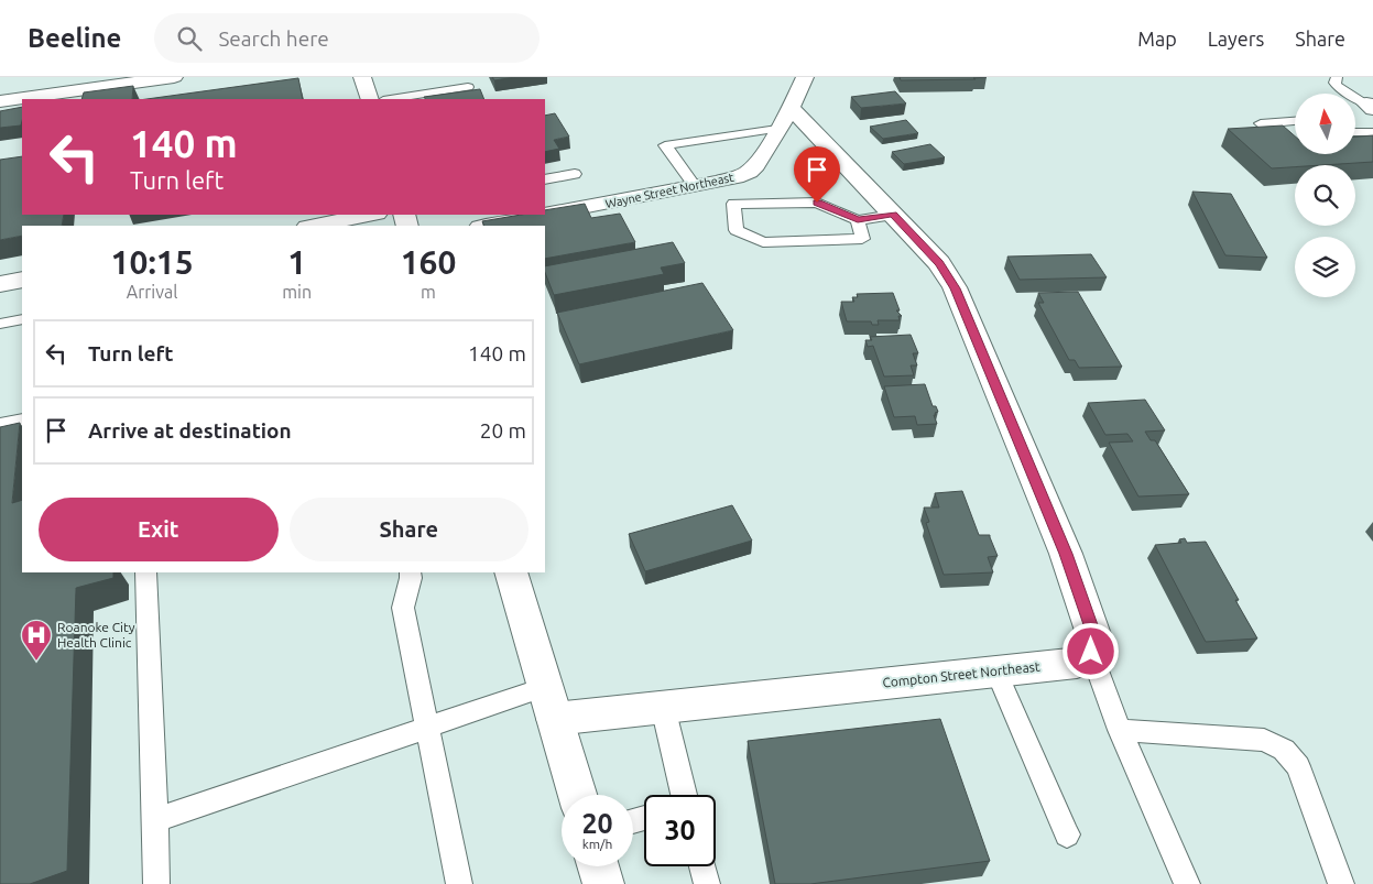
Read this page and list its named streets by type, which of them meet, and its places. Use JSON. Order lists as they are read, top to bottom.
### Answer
{
  "streets": {
    "street": ["Wayne Street Northeast", "Compton Street Northeast"]
  },
  "places": {
    "hospital": ["Roanoke City Health Clinic"]
  },
  "north": "top",
  "page": {
    "header": "Beeline",
    "search": "Search here",
    "nav": ["Map", "Layers", "Share"],
    "turn": ["140 m", "Turn left"],
    "eta": [
      "10:15",
      "Arrival",
      "1",
      "min",
      "160",
      "m"
    ],
    "list": [
      {
        "name": "Turn left",
        "value": "140 m"
      },
      {
        "name": "Arrive at destination",
        "value": "20 m"
      }
    ],
    "buttons": ["Exit", "Share"],
    "speed": "20 km/h",
    "limit": "30"
  }
}
